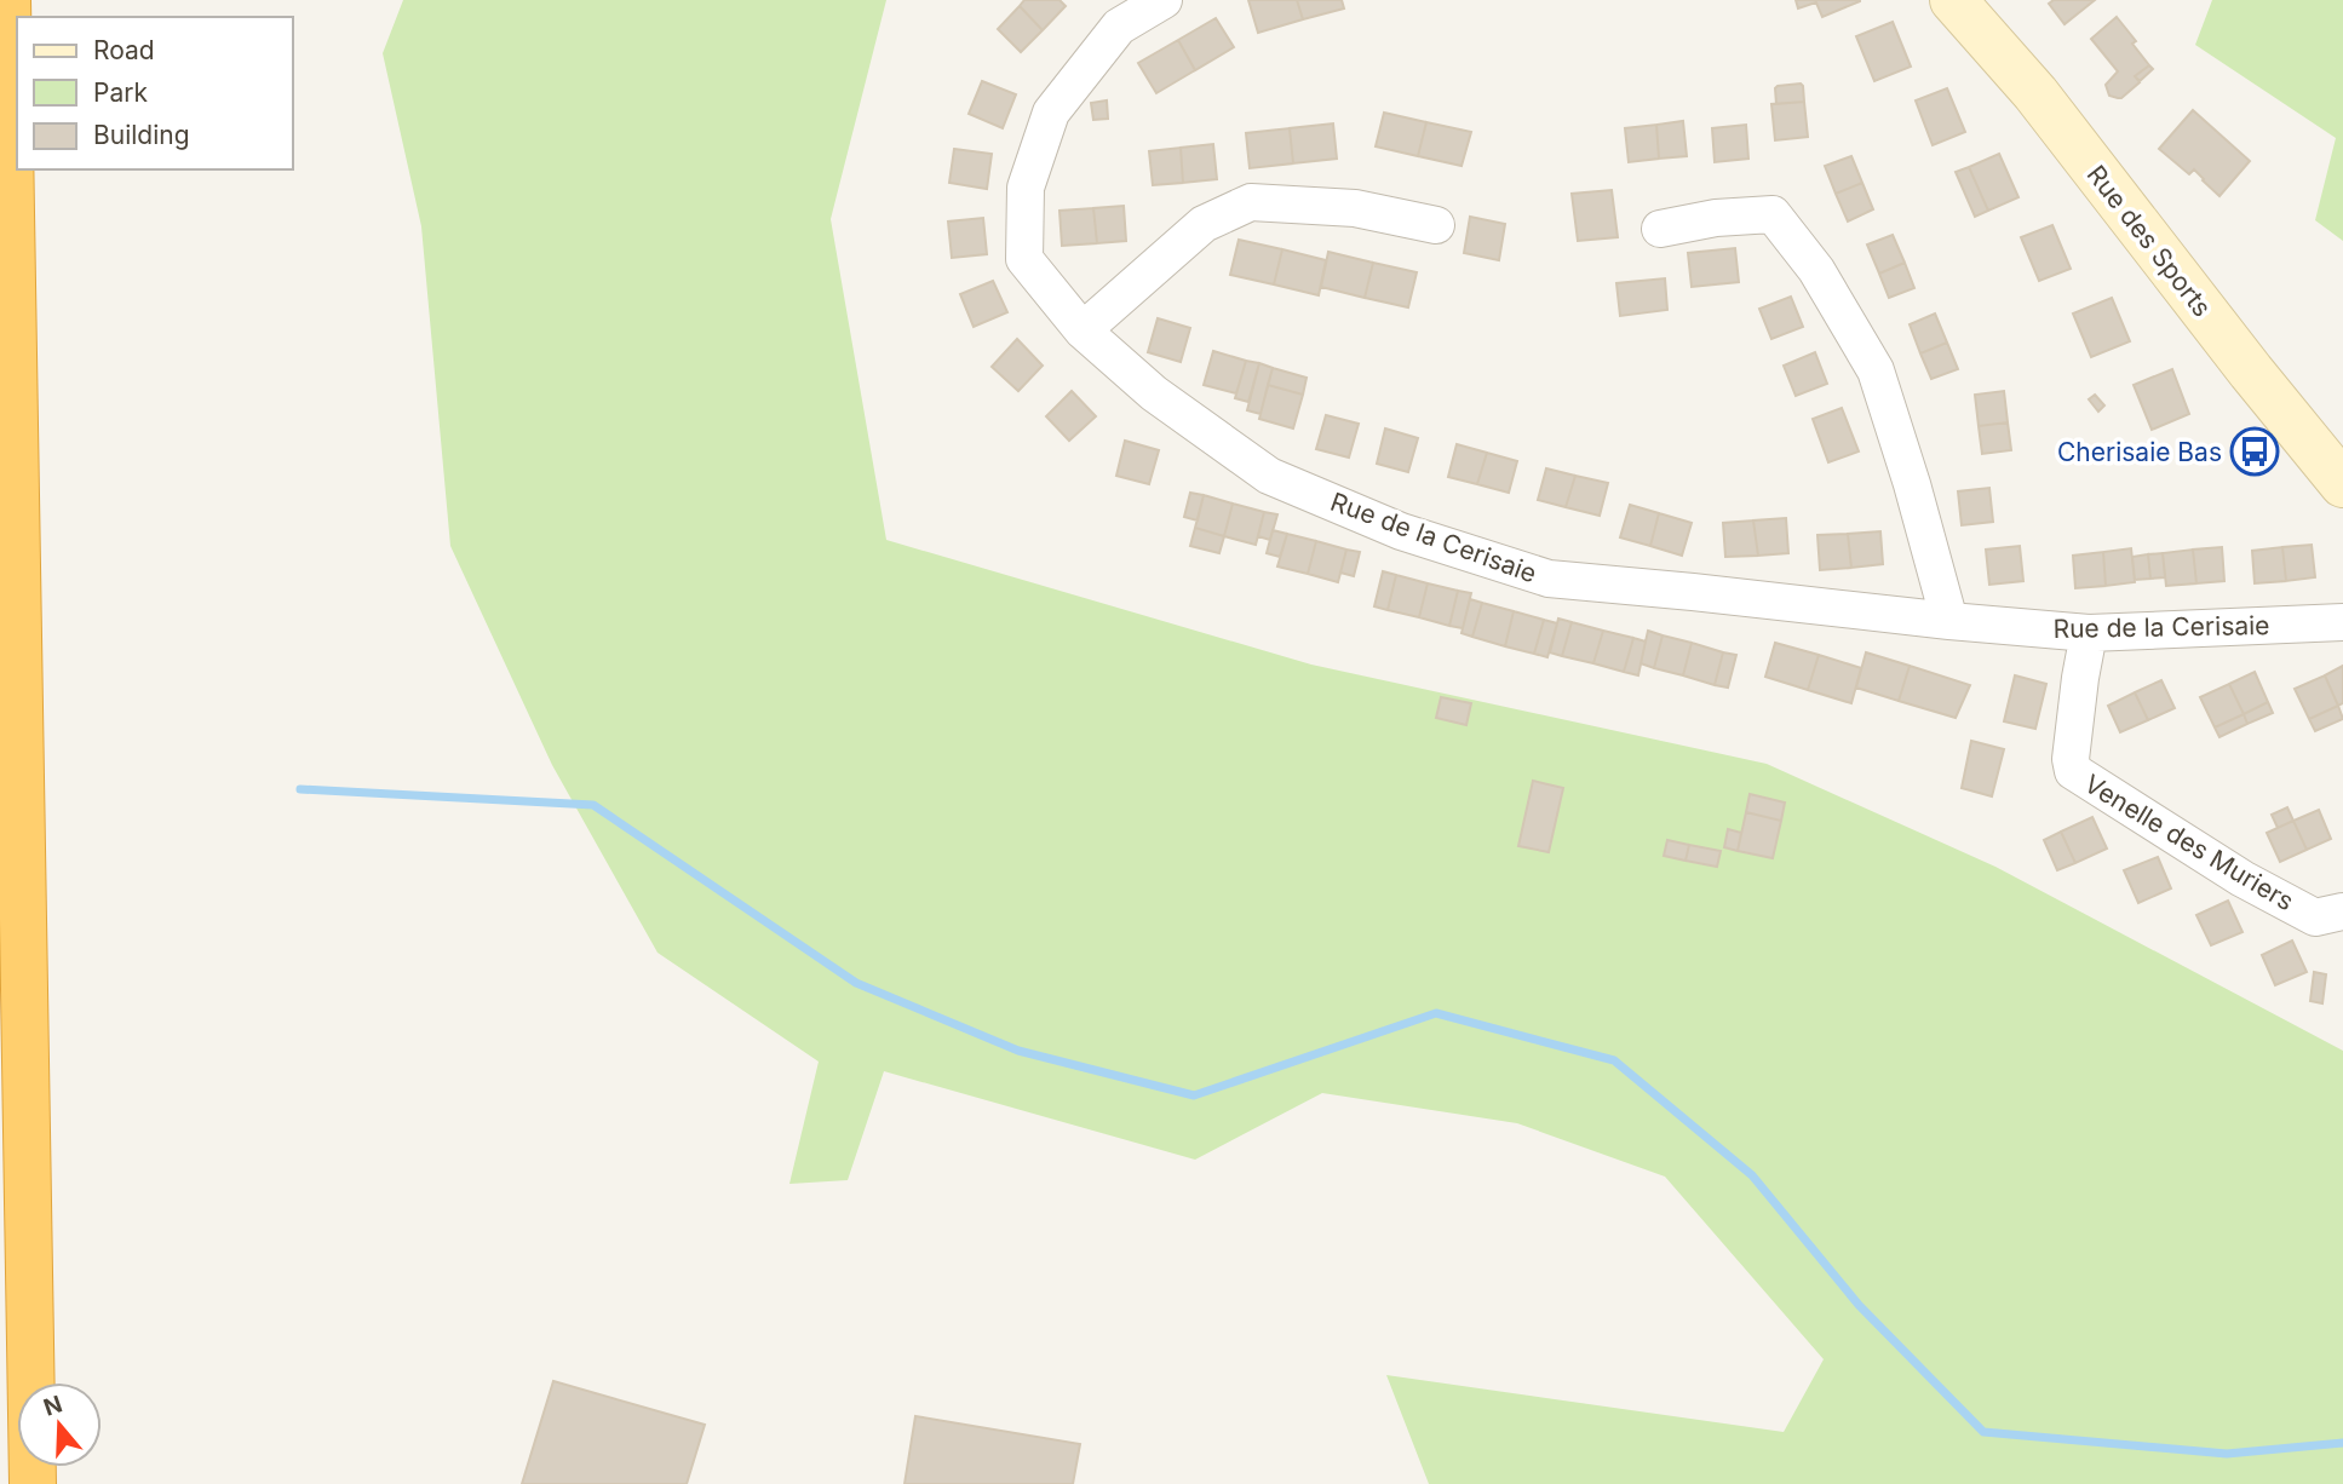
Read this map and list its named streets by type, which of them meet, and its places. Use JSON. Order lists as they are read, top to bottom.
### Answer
{
  "streets": {
    "street": ["Rue des Sports", "Rue de la Cerisaie", "Venelle des Muriers"]
  },
  "crossings": [
    ["Rue de la Cerisaie", "Venelle des Muriers"]
  ],
  "places": {
    "bus stop": ["Cherisaie Bas"]
  },
  "legend": ["Road", "Park", "Building"],
  "north": "top"
}
